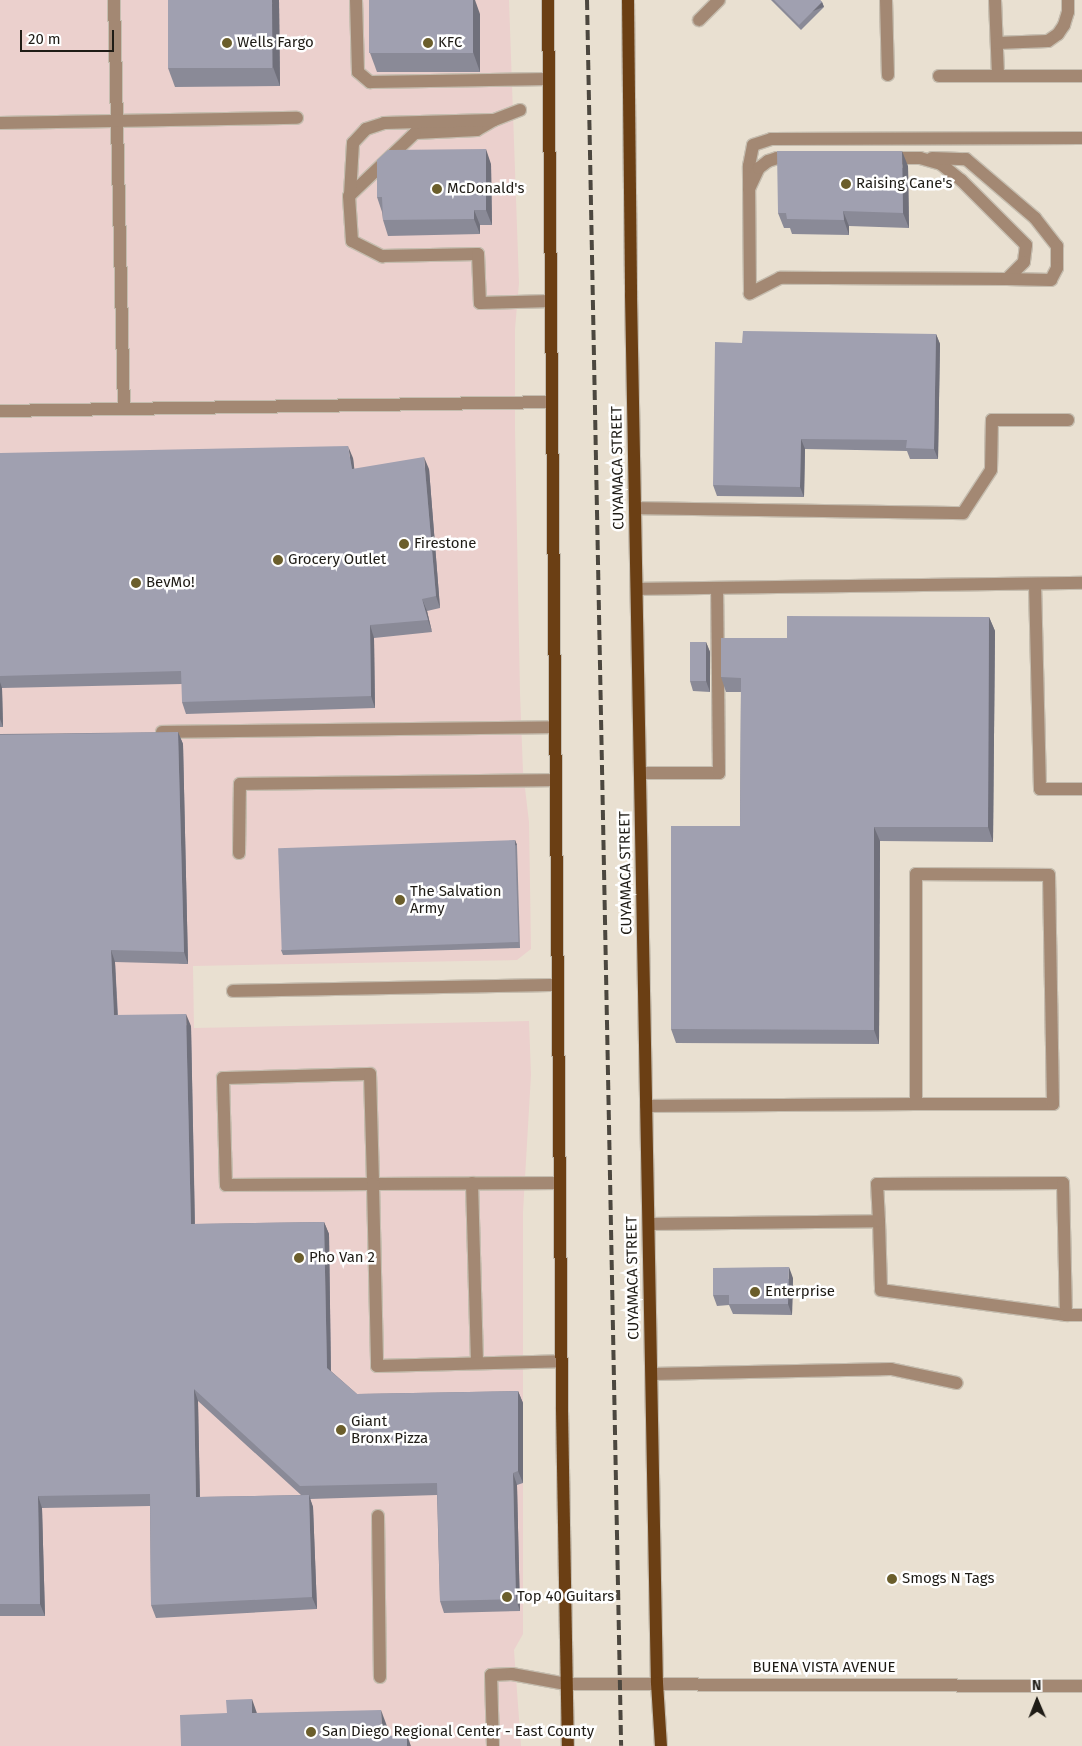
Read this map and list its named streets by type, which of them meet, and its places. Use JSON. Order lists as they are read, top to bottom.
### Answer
{
  "streets": {
    "main road": ["CUYAMACA STREET"],
    "street": ["BUENA VISTA AVENUE"]
  },
  "crossings": [
    ["CUYAMACA STREET", "BUENA VISTA AVENUE"]
  ],
  "places": [
    "Wells Fargo",
    "KFC",
    "Raising Cane's",
    "McDonald's",
    "Firestone",
    "Grocery Outlet",
    "BevMo!",
    "The Salvation Army",
    "Pho Van 2",
    "Enterprise",
    "Giant Bronx Pizza",
    "Smogs N Tags",
    "Top 40 Guitars",
    "San Diego Regional Center - East County"
  ],
  "scale_bar": "20 m",
  "north": "top"
}
